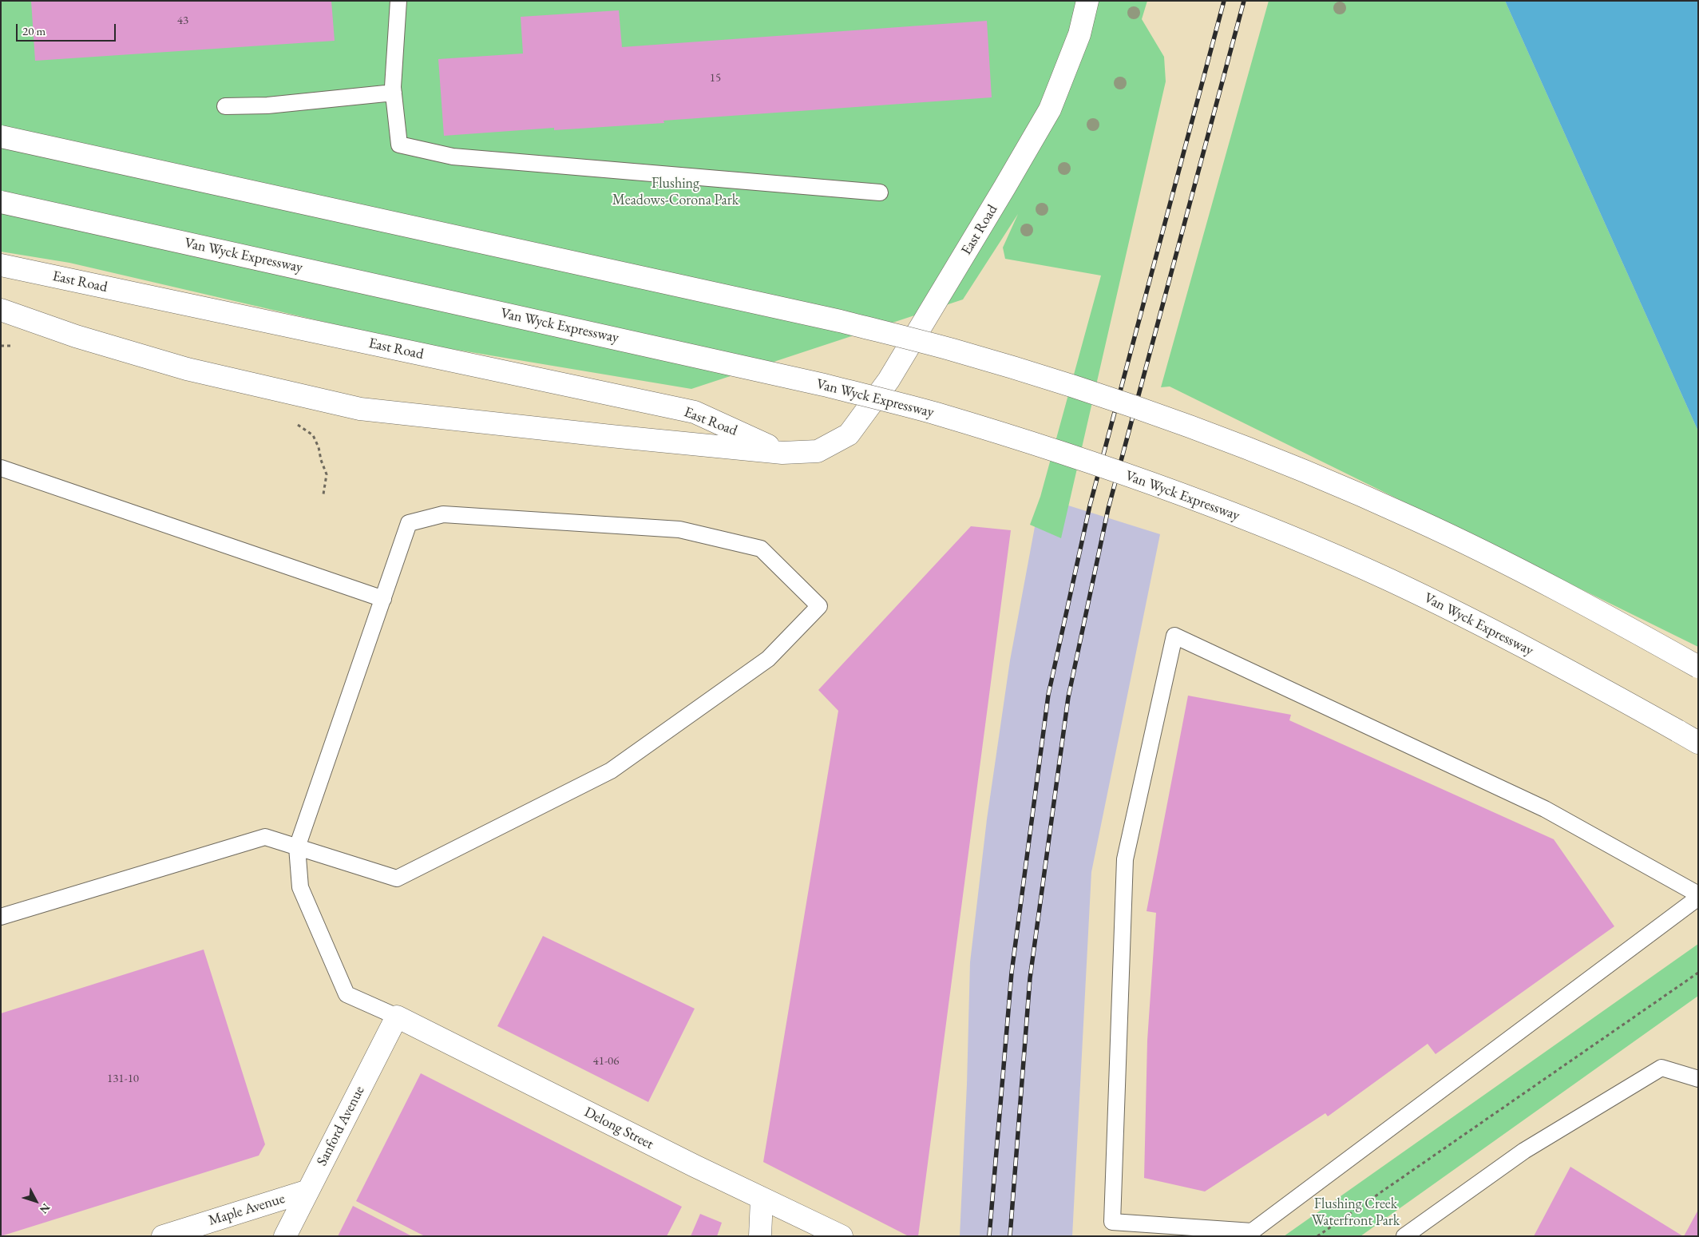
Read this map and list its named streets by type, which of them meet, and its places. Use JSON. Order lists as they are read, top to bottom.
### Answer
{
  "streets": {
    "main road": [
      "East Road",
      "Van Wyck Expressway",
      "Sanford Avenue",
      "Delong Street",
      "Maple Avenue"
    ]
  },
  "crossings": [
    ["Sanford Avenue", "Delong Street"],
    ["Sanford Avenue", "Maple Avenue"]
  ],
  "parks": ["Flushing Meadows-Corona Park", "Flushing Creek Waterfront Park"],
  "house_numbers": [
    "43",
    "15",
    "41-06",
    "131-10"
  ],
  "scale_bar": "20 m",
  "north": "bottom right"
}
